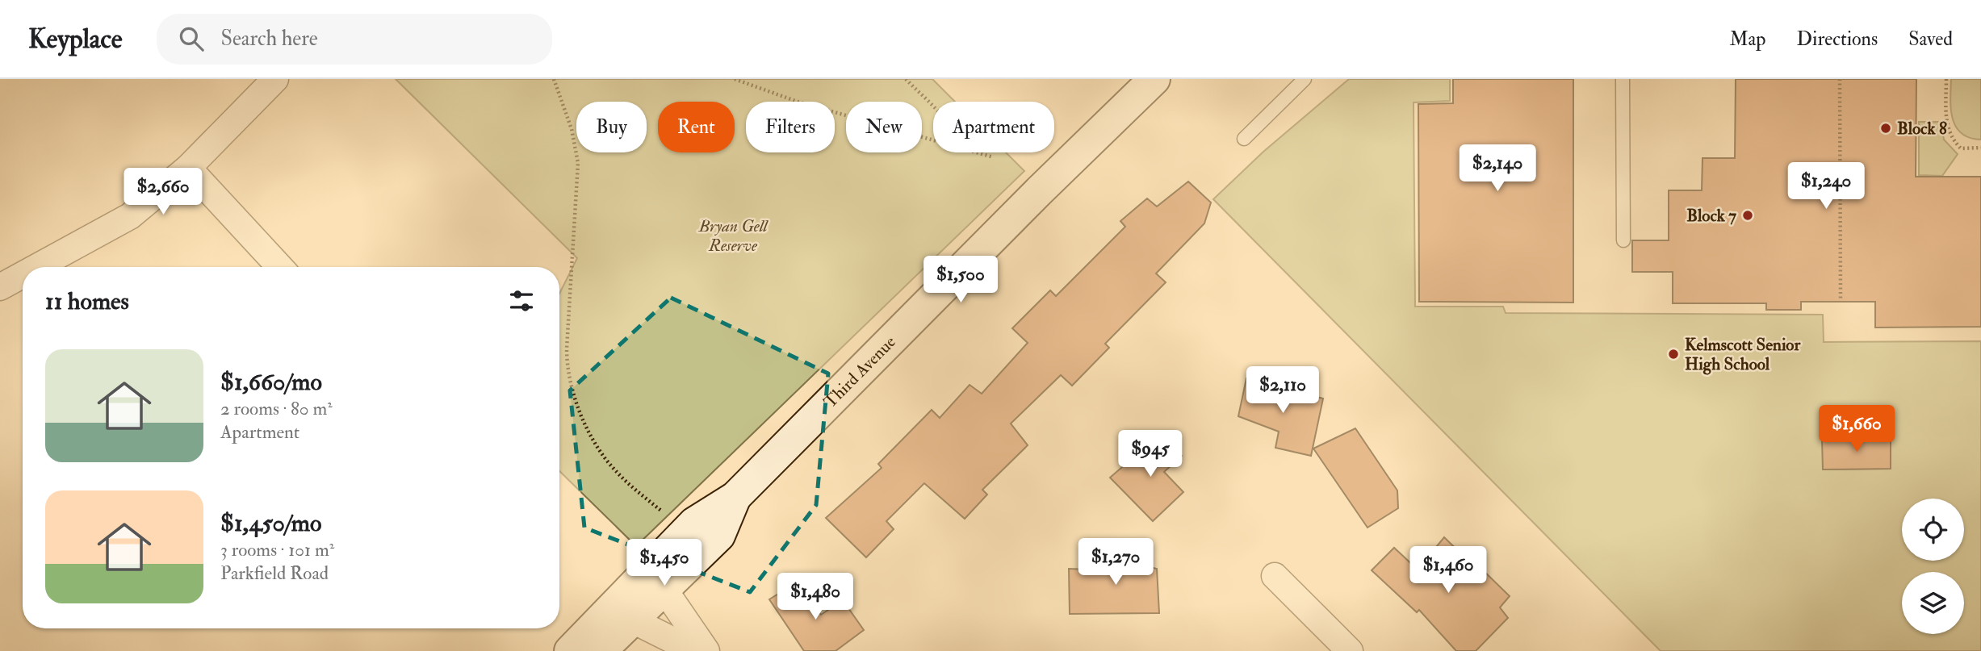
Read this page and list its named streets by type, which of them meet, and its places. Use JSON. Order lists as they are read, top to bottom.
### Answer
{
  "streets": {
    "main road": ["Third Avenue"]
  },
  "parks": ["Bryan Gell Reserve"],
  "places": ["Block 8", "Block 7", "Kelmscott Senior High School"],
  "page": {
    "header": "Keyplace",
    "search": "Search here",
    "nav": ["Map", "Directions", "Saved"],
    "chip": [
      "Buy",
      "Rent",
      "Filters",
      "New",
      "Apartment"
    ],
    "price": [
      "$2,140",
      "$1,240",
      "$2,660",
      "$1,500",
      "$2,110",
      "$1,660",
      "$945",
      "$1,270",
      "$1,450",
      "$1,460",
      "$1,480"
    ],
    "heading": "11 homes",
    "list": [
      {
        "name": "$1,660/mo",
        "note": "2 rooms · 80 m² · Apartment"
      },
      {
        "name": "$1,450/mo",
        "note": "3 rooms · 101 m² · Parkfield Road"
      }
    ]
  }
}
